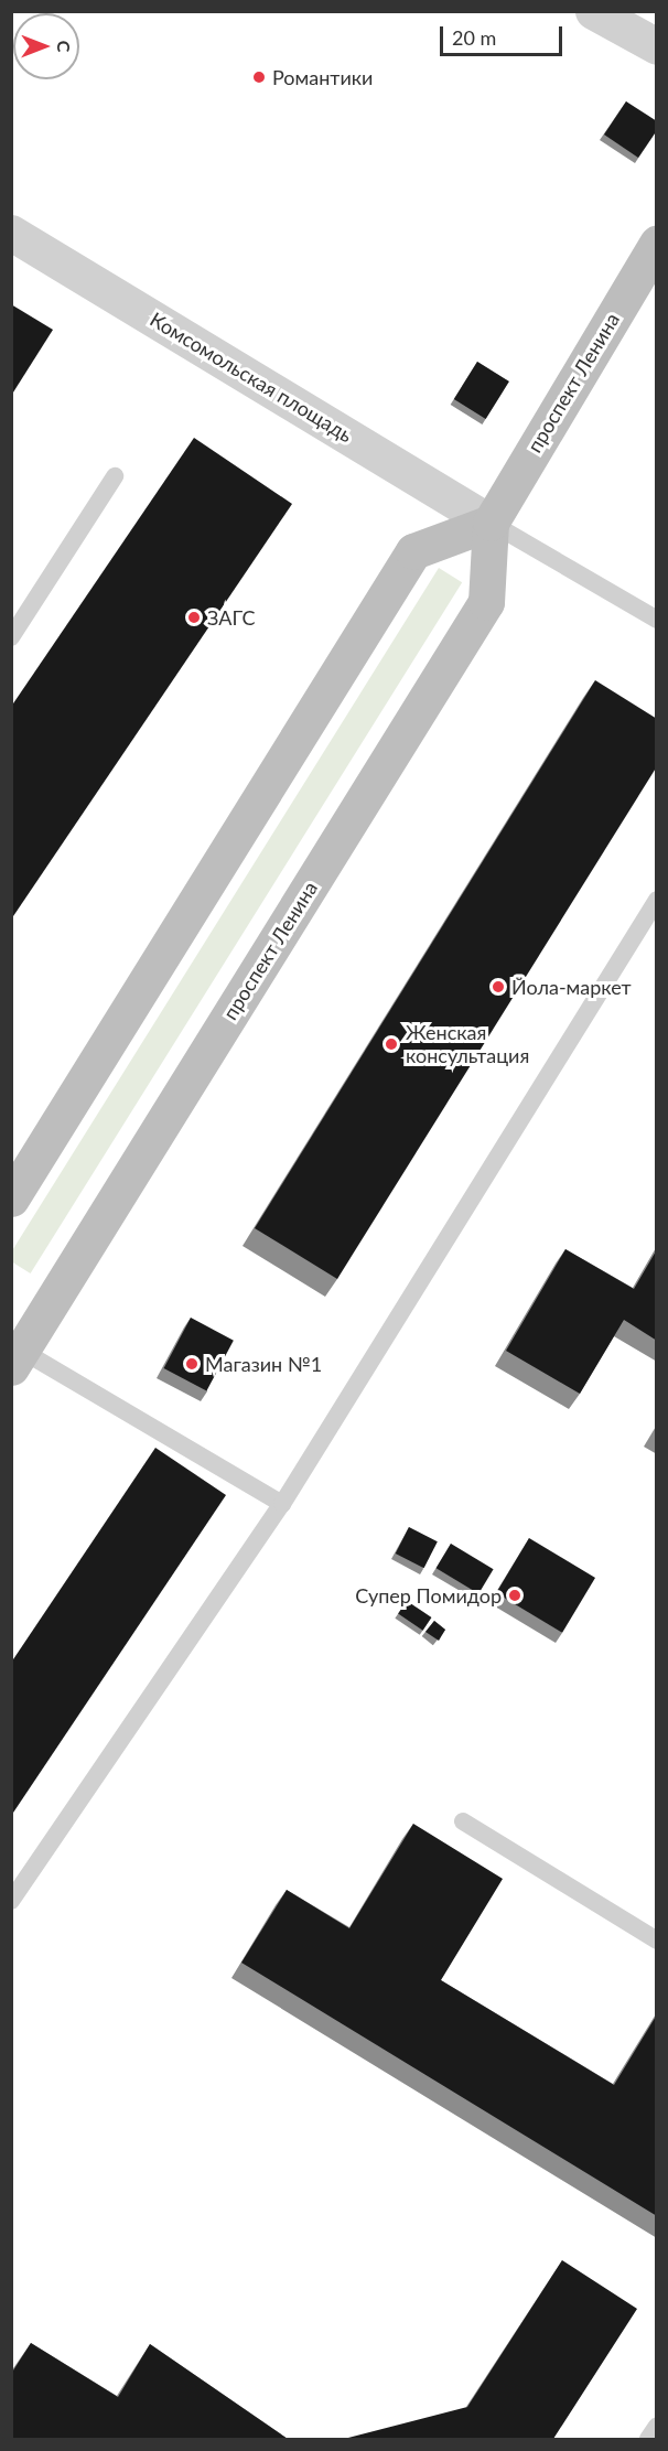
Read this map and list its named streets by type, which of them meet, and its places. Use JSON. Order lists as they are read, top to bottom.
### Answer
{
  "streets": {
    "main road": ["проспект Ленина"],
    "street": ["Комсомольская площадь"]
  },
  "crossings": [
    ["Комсомольская площадь", "проспект Ленина"]
  ],
  "places": [
    "Романтики",
    "ЗАГС",
    "Йола-маркет",
    "Женская консультация",
    "Магазин №1",
    "Супер Помидор"
  ],
  "scale_bar": "20 m",
  "north": "right"
}
